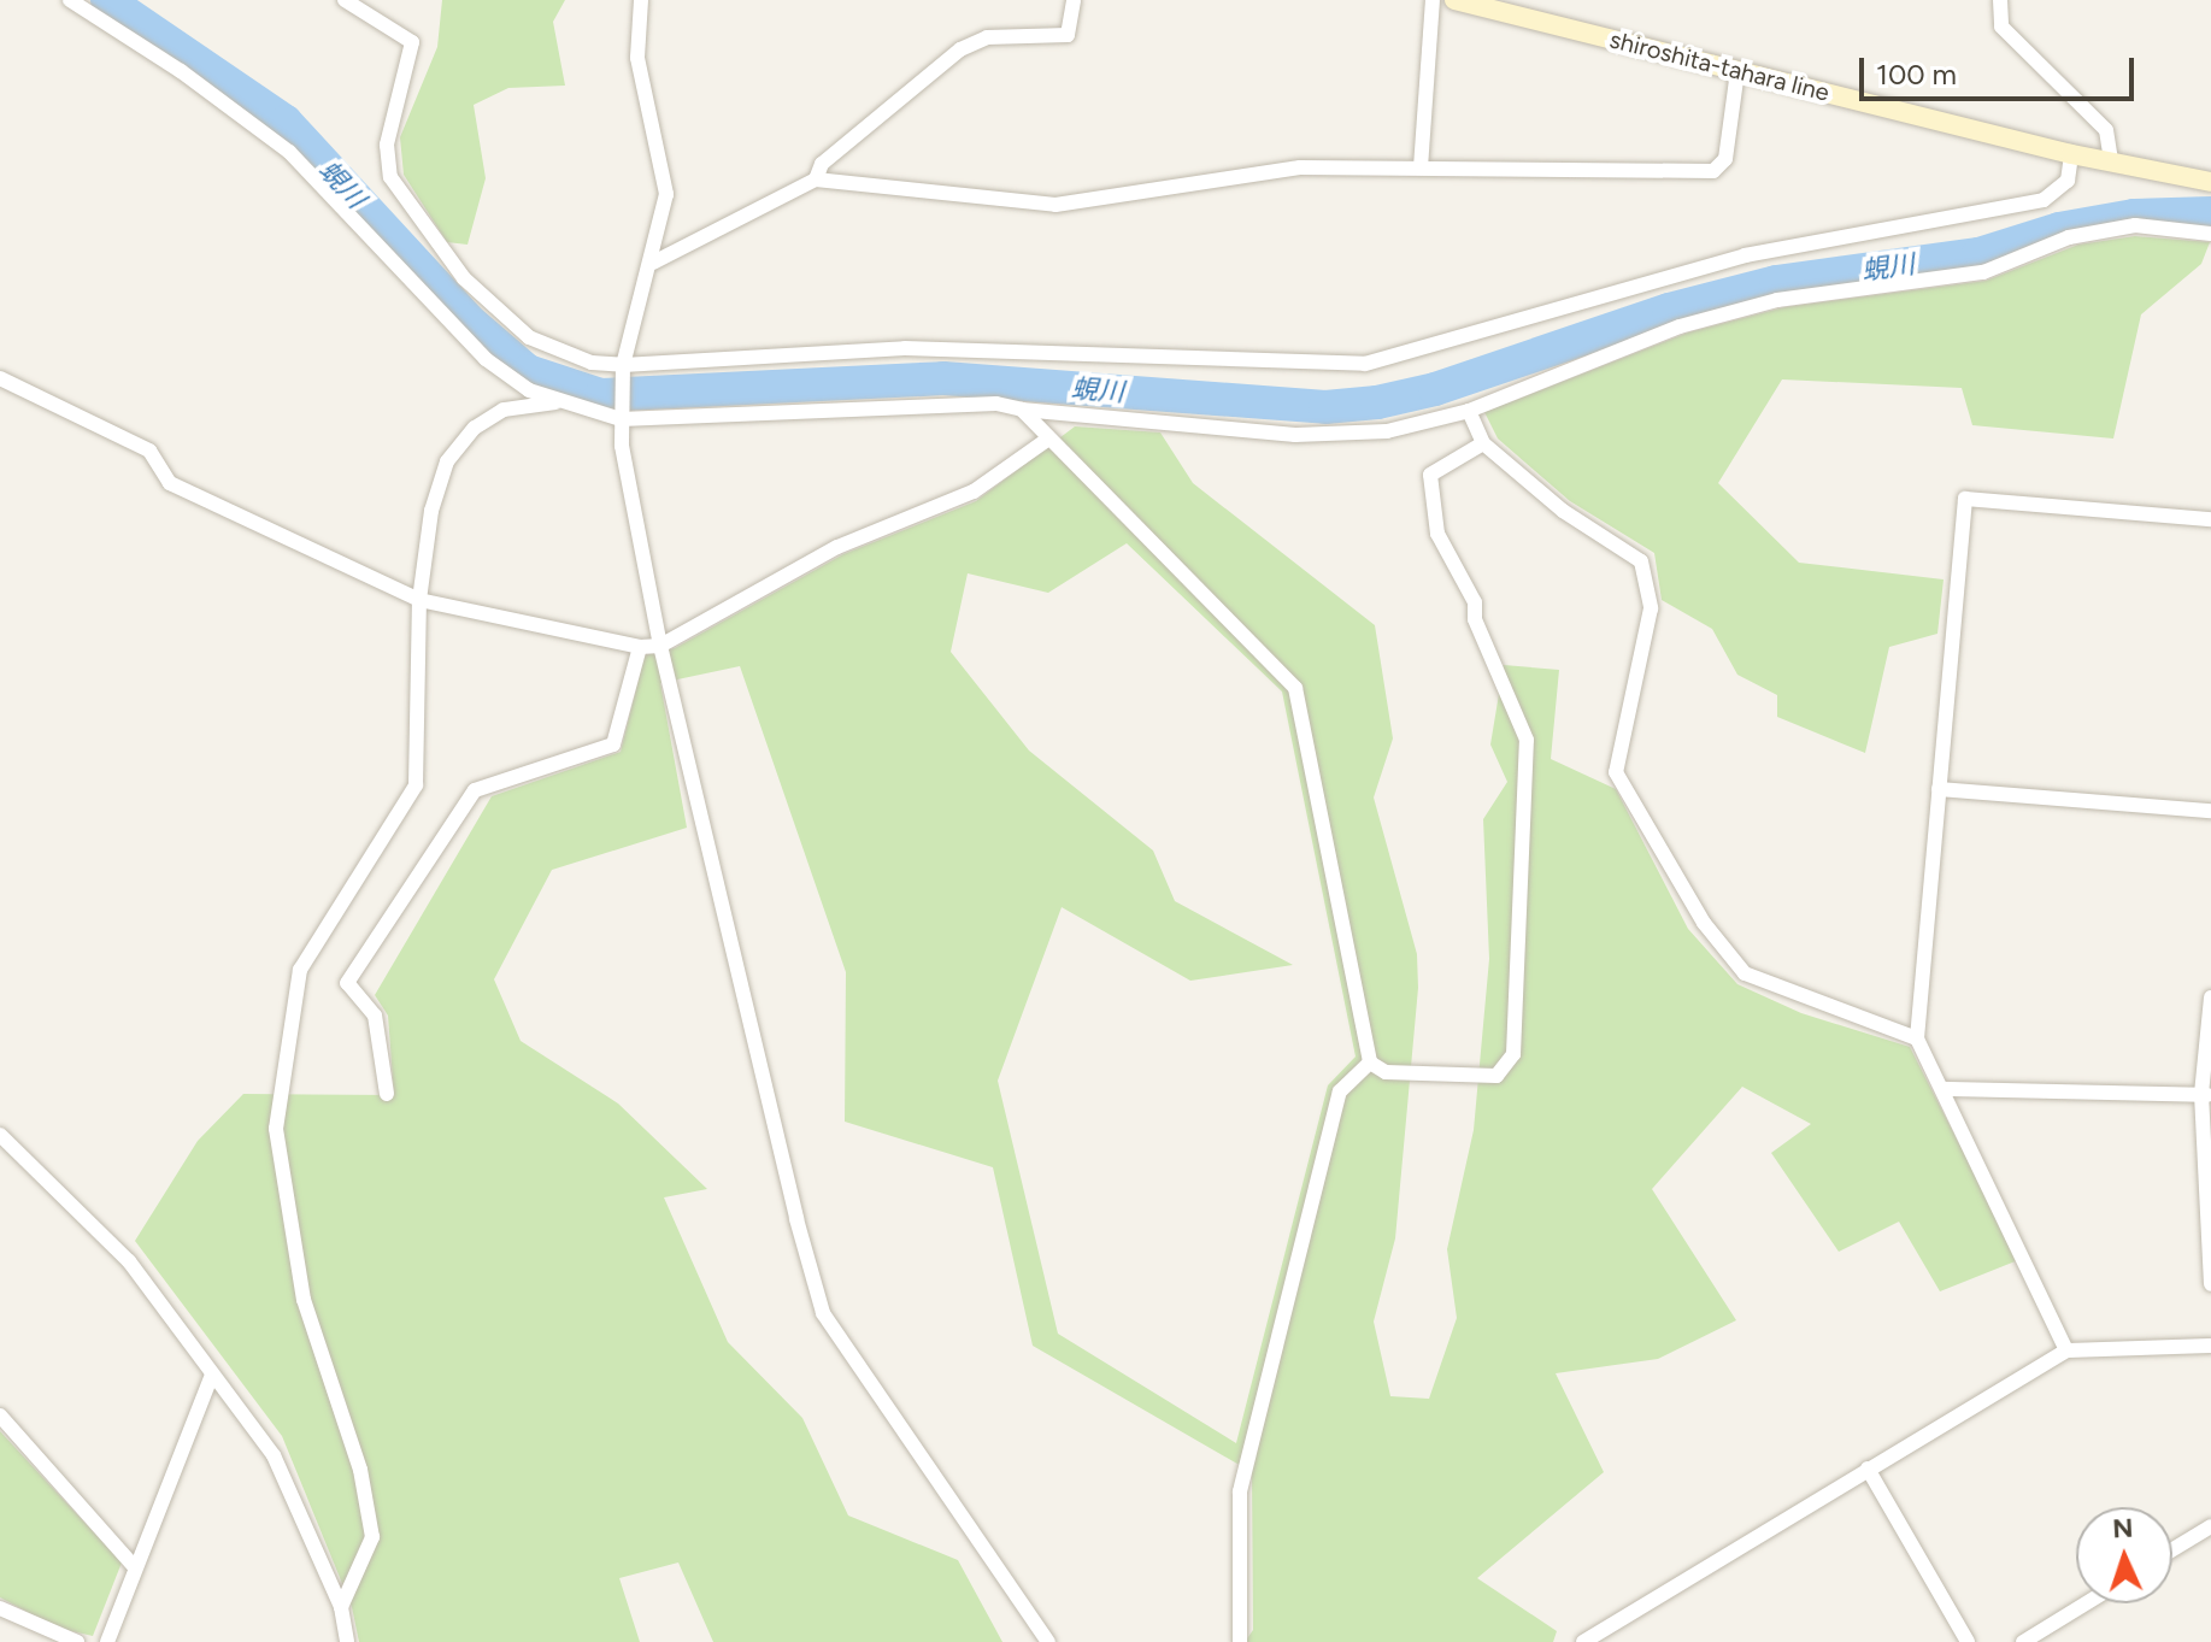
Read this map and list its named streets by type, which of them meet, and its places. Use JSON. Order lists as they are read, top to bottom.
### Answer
{
  "streets": {
    "main road": ["shiroshita-tahara line"]
  },
  "water": ["蜆川"],
  "scale_bar": "100 m",
  "north": "top"
}
